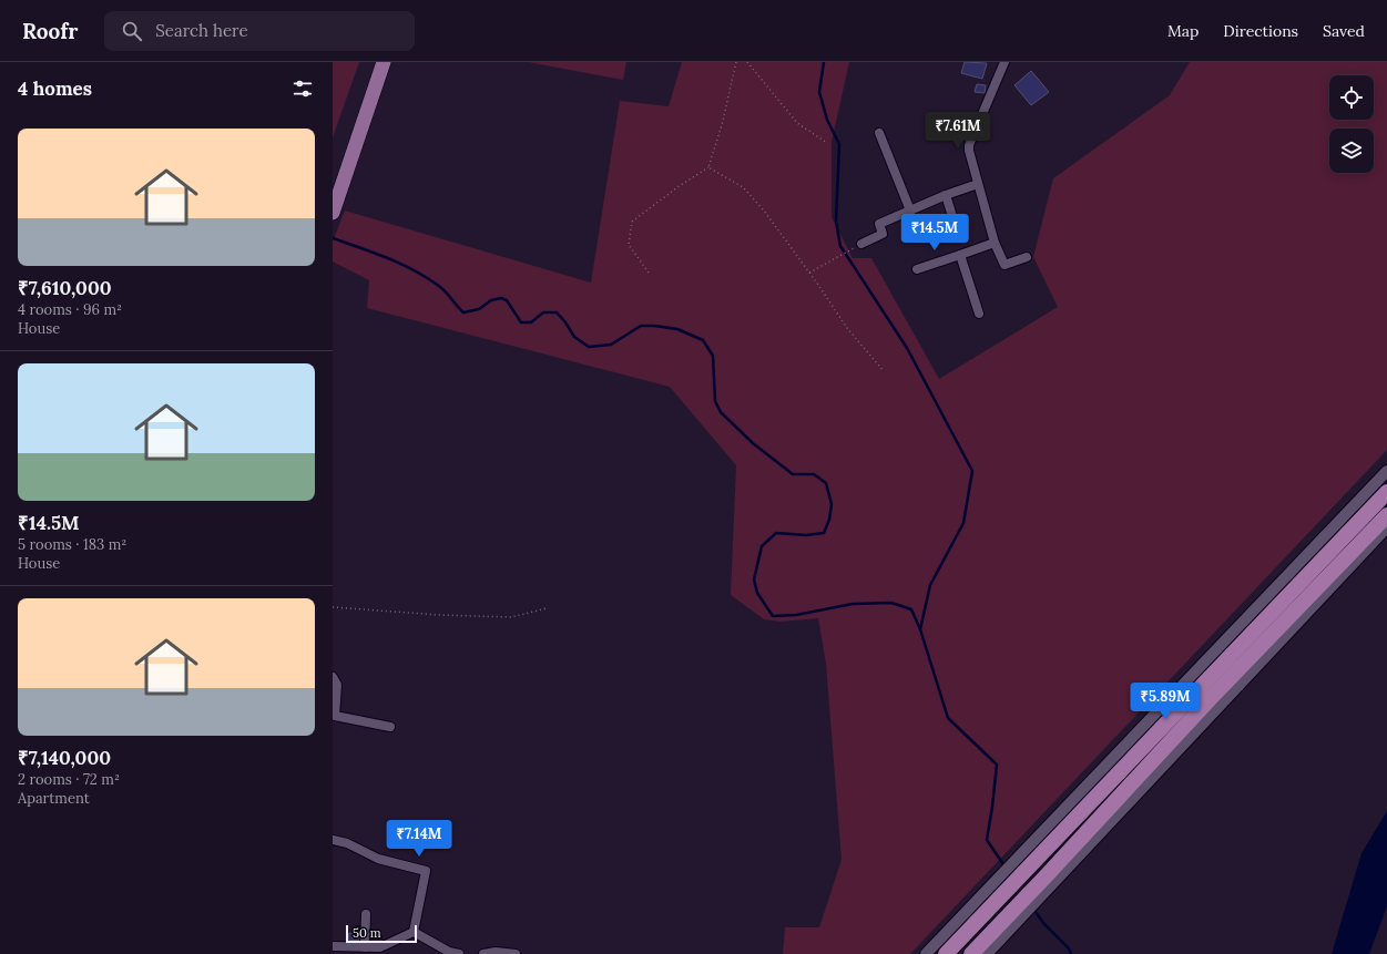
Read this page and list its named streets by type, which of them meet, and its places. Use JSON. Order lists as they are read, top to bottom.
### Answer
{
  "scale_bar": "50 m",
  "page": {
    "header": "Roofr",
    "search": "Search here",
    "nav": ["Map", "Directions", "Saved"],
    "heading": "4 homes",
    "price": [
      "₹7.61M",
      "₹14.5M",
      "₹5.89M",
      "₹7.14M"
    ],
    "list": [
      {
        "name": "₹7,610,000",
        "note": "4 rooms · 96 m² · House"
      },
      {
        "name": "₹14.5M",
        "note": "5 rooms · 183 m² · House"
      },
      {
        "name": "₹7,140,000",
        "note": "2 rooms · 72 m² · Apartment"
      }
    ],
    "scale": "50 m"
  }
}
